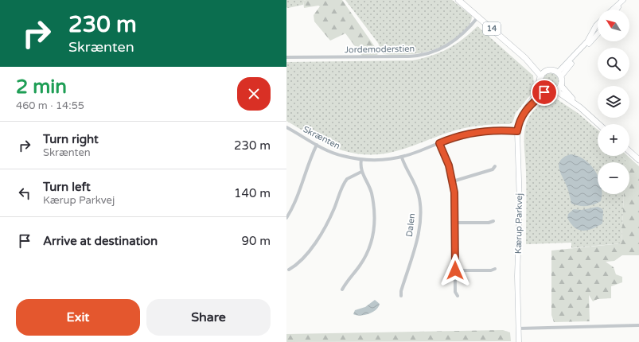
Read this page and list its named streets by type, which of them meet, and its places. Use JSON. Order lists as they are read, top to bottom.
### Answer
{
  "streets": {
    "main road": ["14"],
    "street": [
      "Jordemoderstien",
      "Skrænten",
      "Kærup Parkvej",
      "Dalen"
    ]
  },
  "crossings": [
    ["14", "Jordemoderstien"],
    ["14", "Kærup Parkvej"],
    ["Skrænten", "Kærup Parkvej"],
    ["Skrænten", "Dalen"]
  ],
  "north": "top left",
  "page": {
    "turn": ["230 m", "Skrænten"],
    "map_buttons": ["+", "−"],
    "heading": ["2 min", "460 m · 14:55"],
    "list": [
      {
        "name": "Turn right",
        "note": "Skrænten",
        "value": "230 m"
      },
      {
        "name": "Turn left",
        "note": "Kærup Parkvej",
        "value": "140 m"
      },
      {
        "name": "Arrive at destination",
        "value": "90 m"
      }
    ],
    "buttons": ["Exit", "Share"]
  }
}
